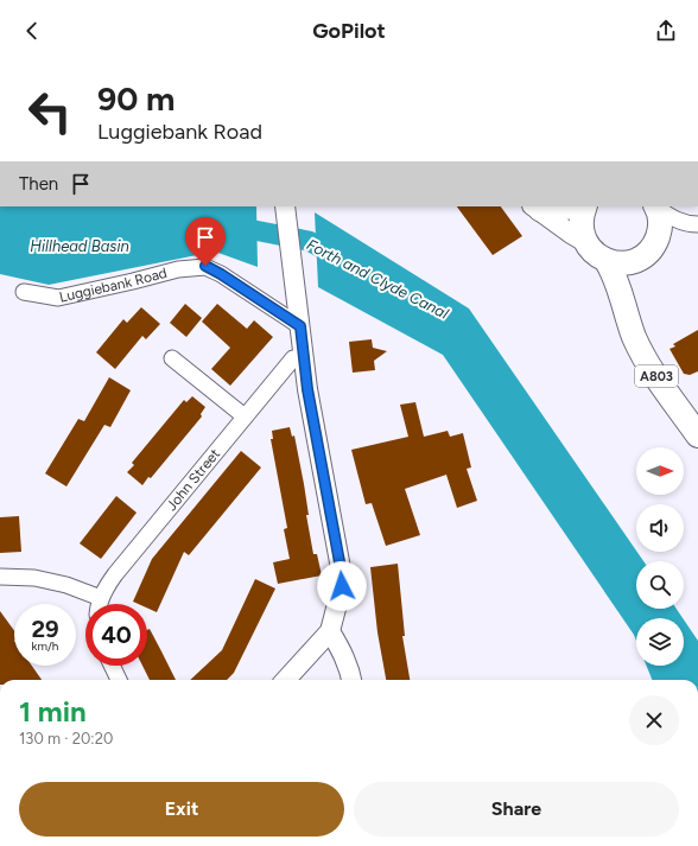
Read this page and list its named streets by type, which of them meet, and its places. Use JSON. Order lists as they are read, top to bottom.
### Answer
{
  "streets": {
    "main road": ["A803"],
    "street": ["Luggiebank Road", "John Street"]
  },
  "water": ["Hillhead Basin", "Forth and Clyde Canal"],
  "north": "right",
  "page": {
    "header": "GoPilot",
    "turn": ["90 m", "Luggiebank Road"],
    "then": "Then",
    "speed": "29 km/h",
    "limit": "40",
    "heading": ["1 min", "130 m · 20:20"],
    "buttons": ["Exit", "Share"]
  }
}
